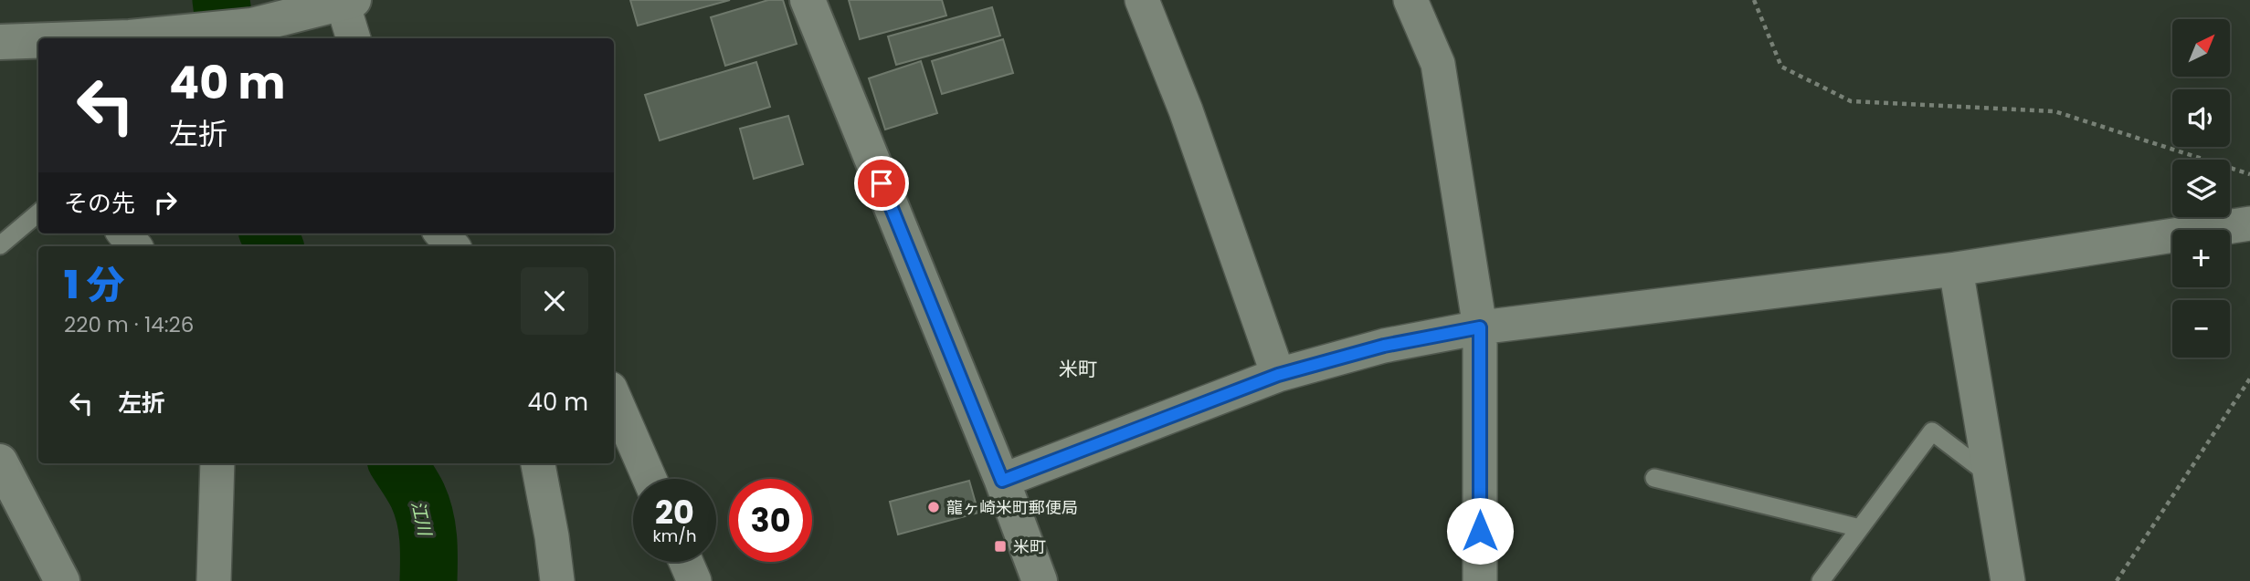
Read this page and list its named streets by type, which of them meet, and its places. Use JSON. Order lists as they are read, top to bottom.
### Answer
{
  "districts": ["米町"],
  "water": ["江川"],
  "places": {
    "other": ["龍ヶ崎米町郵便局"],
    "transit": ["米町"]
  },
  "north": "top right",
  "page": {
    "map_buttons": ["+", "−"],
    "turn": ["40 m", "左折"],
    "then": "その先",
    "heading": ["1 分", "220 m · 14:26"],
    "list": [
      {
        "name": "左折",
        "value": "40 m"
      }
    ],
    "speed": "20 km/h",
    "limit": "30"
  }
}
